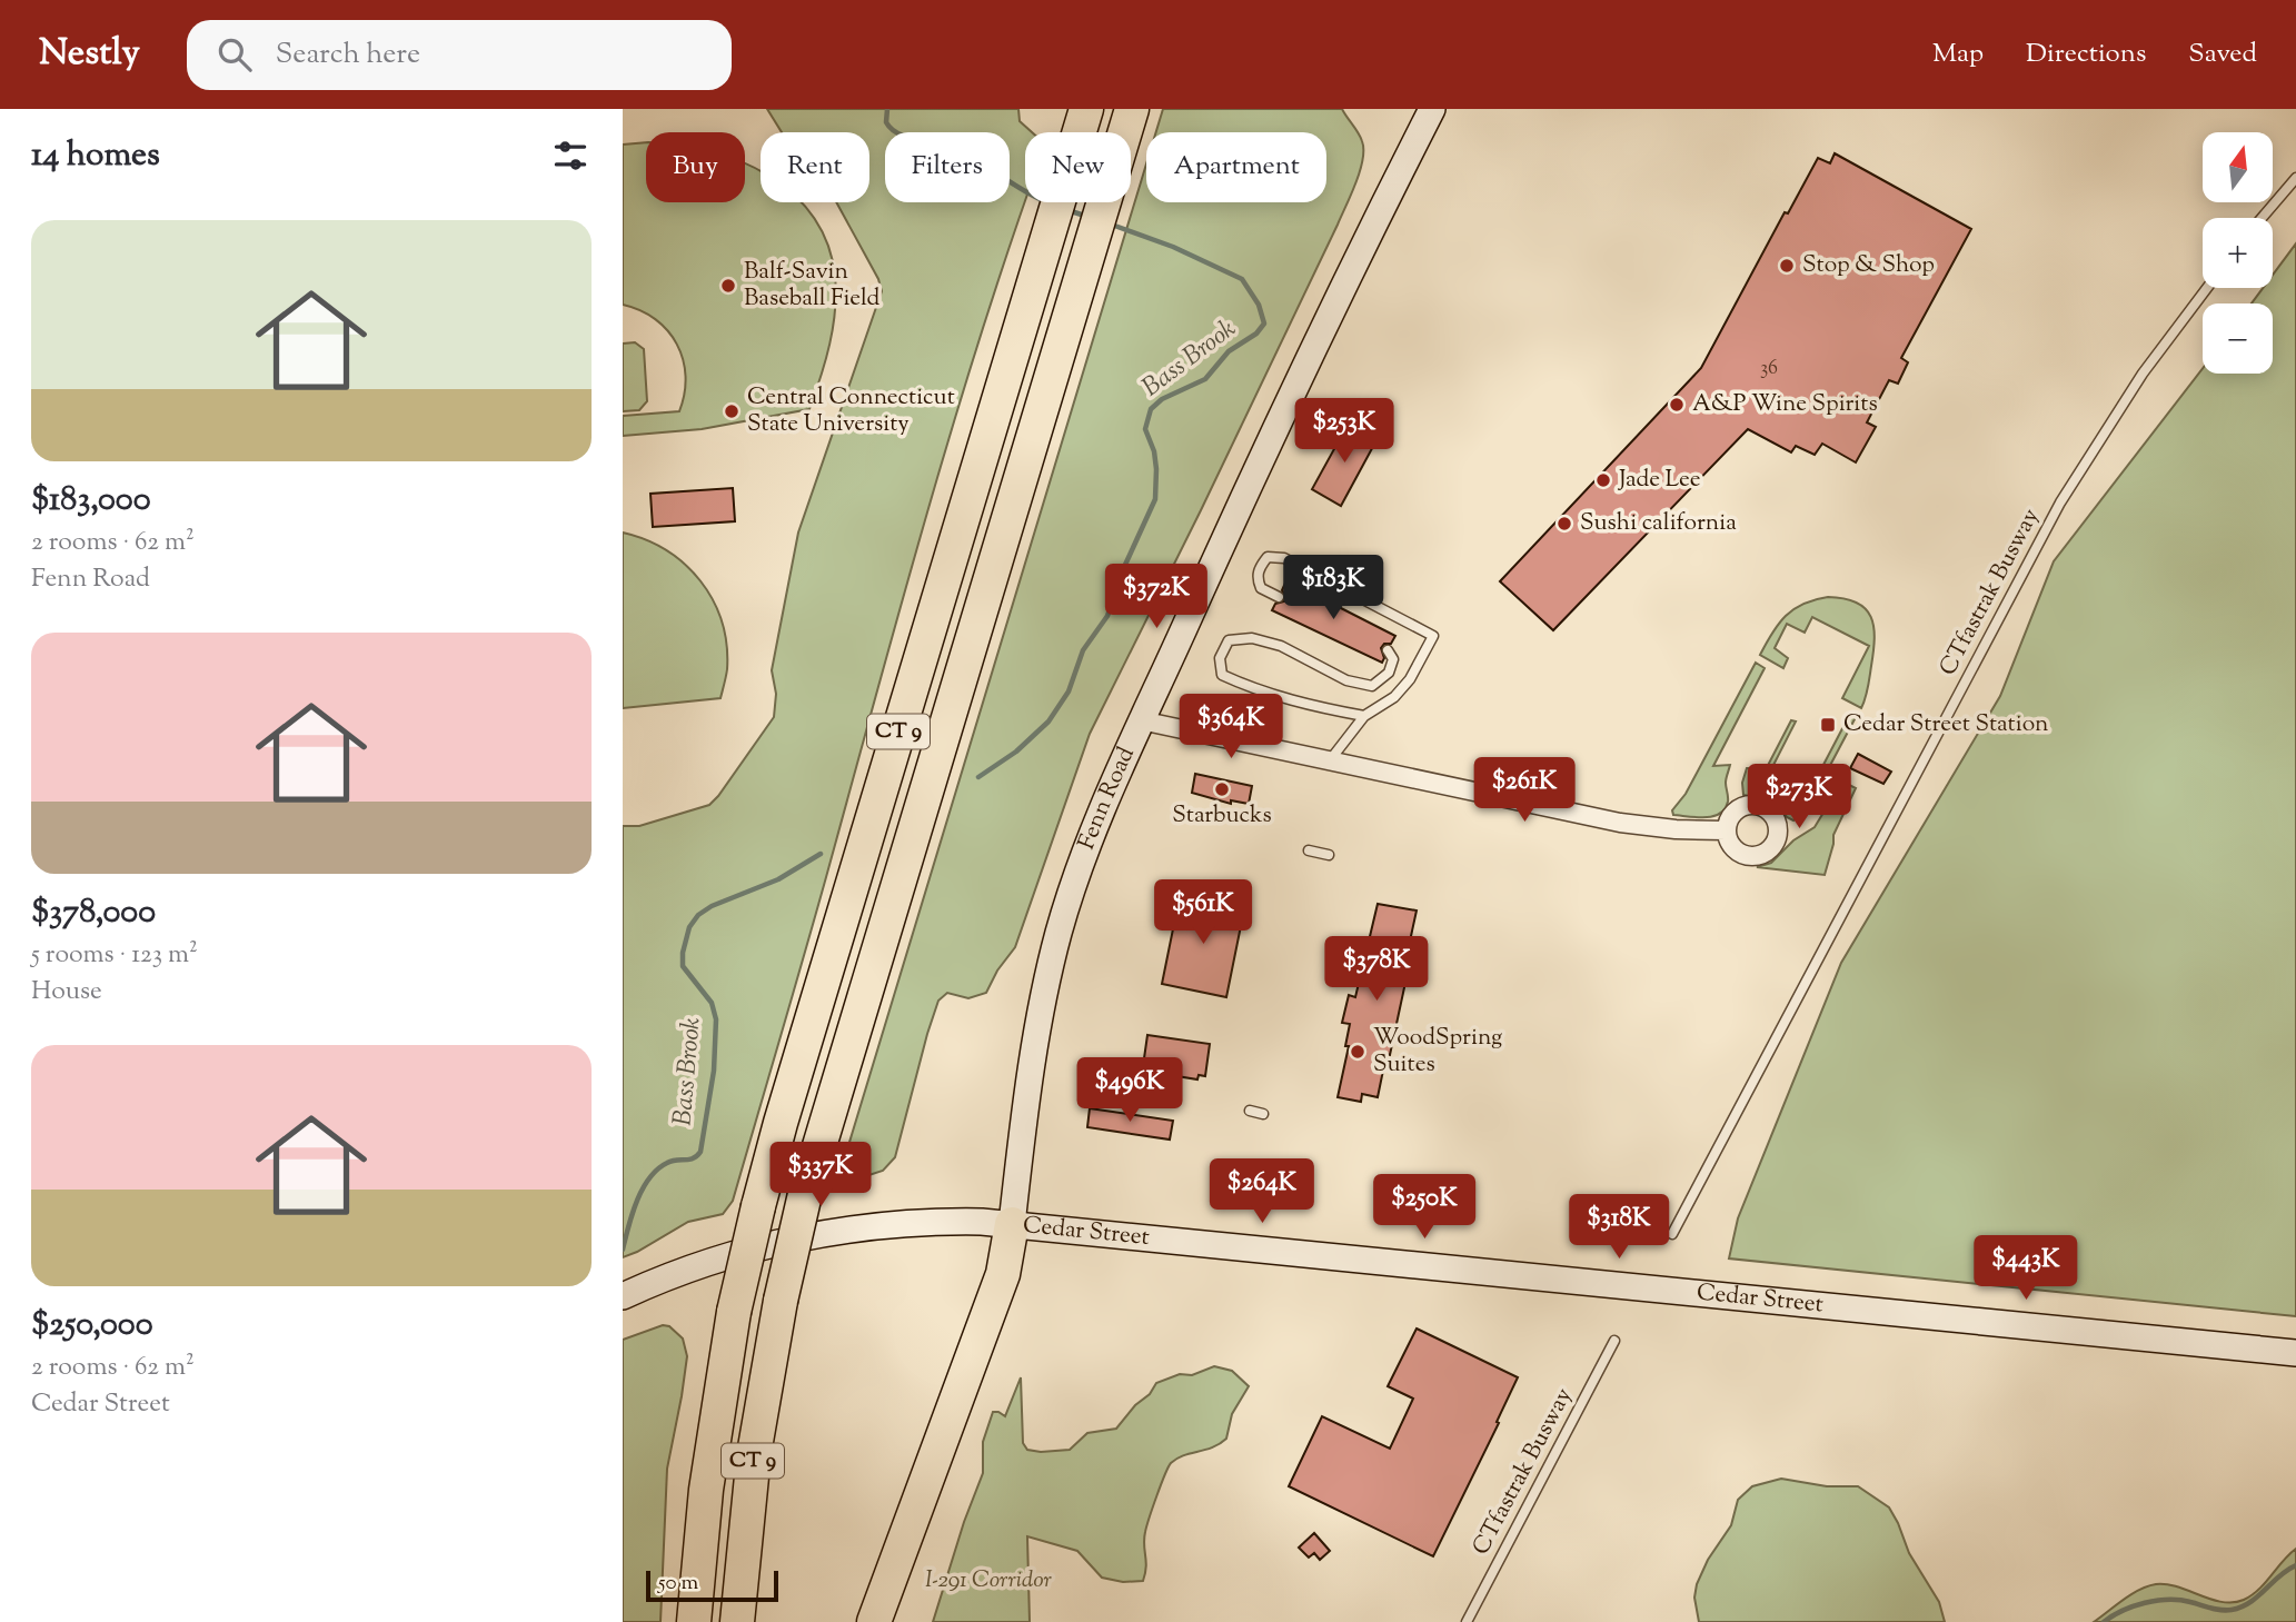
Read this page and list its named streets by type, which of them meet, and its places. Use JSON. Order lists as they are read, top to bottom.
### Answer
{
  "streets": {
    "highway": ["CT 9"],
    "main road": ["Fenn Road", "Cedar Street"],
    "lane": ["CTfastrak Busway"]
  },
  "crossings": [
    ["Fenn Road", "Cedar Street"]
  ],
  "water": ["Bass Brook"],
  "parks": ["I-291 Corridor"],
  "places": {
    "other": [
      "Stop & Shop",
      "Balf-Savin Baseball Field",
      "A&P Wine Spirits",
      "Central Connecticut State University",
      "Jade Lee",
      "Sushi california",
      "Starbucks",
      "WoodSpring Suites"
    ],
    "transit": ["Cedar Street Station"]
  },
  "house_numbers": ["36"],
  "scale_bar": "50 m",
  "north": "top",
  "page": {
    "header": "Nestly",
    "search": "Search here",
    "nav": ["Map", "Directions", "Saved"],
    "heading": "14 homes",
    "map_buttons": ["+", "−"],
    "chip": [
      "Buy",
      "Rent",
      "Filters",
      "New",
      "Apartment"
    ],
    "list": [
      {
        "name": "$183,000",
        "note": "2 rooms · 62 m² · Fenn Road"
      },
      {
        "name": "$378,000",
        "note": "5 rooms · 123 m² · House"
      },
      {
        "name": "$250,000",
        "note": "2 rooms · 62 m² · Cedar Street"
      }
    ],
    "price": [
      "$253K",
      "$183K",
      "$372K",
      "$364K",
      "$261K",
      "$273K",
      "$561K",
      "$378K",
      "$496K",
      "$337K",
      "$264K",
      "$250K",
      "$318K",
      "$443K"
    ],
    "scale": "50 m"
  }
}
